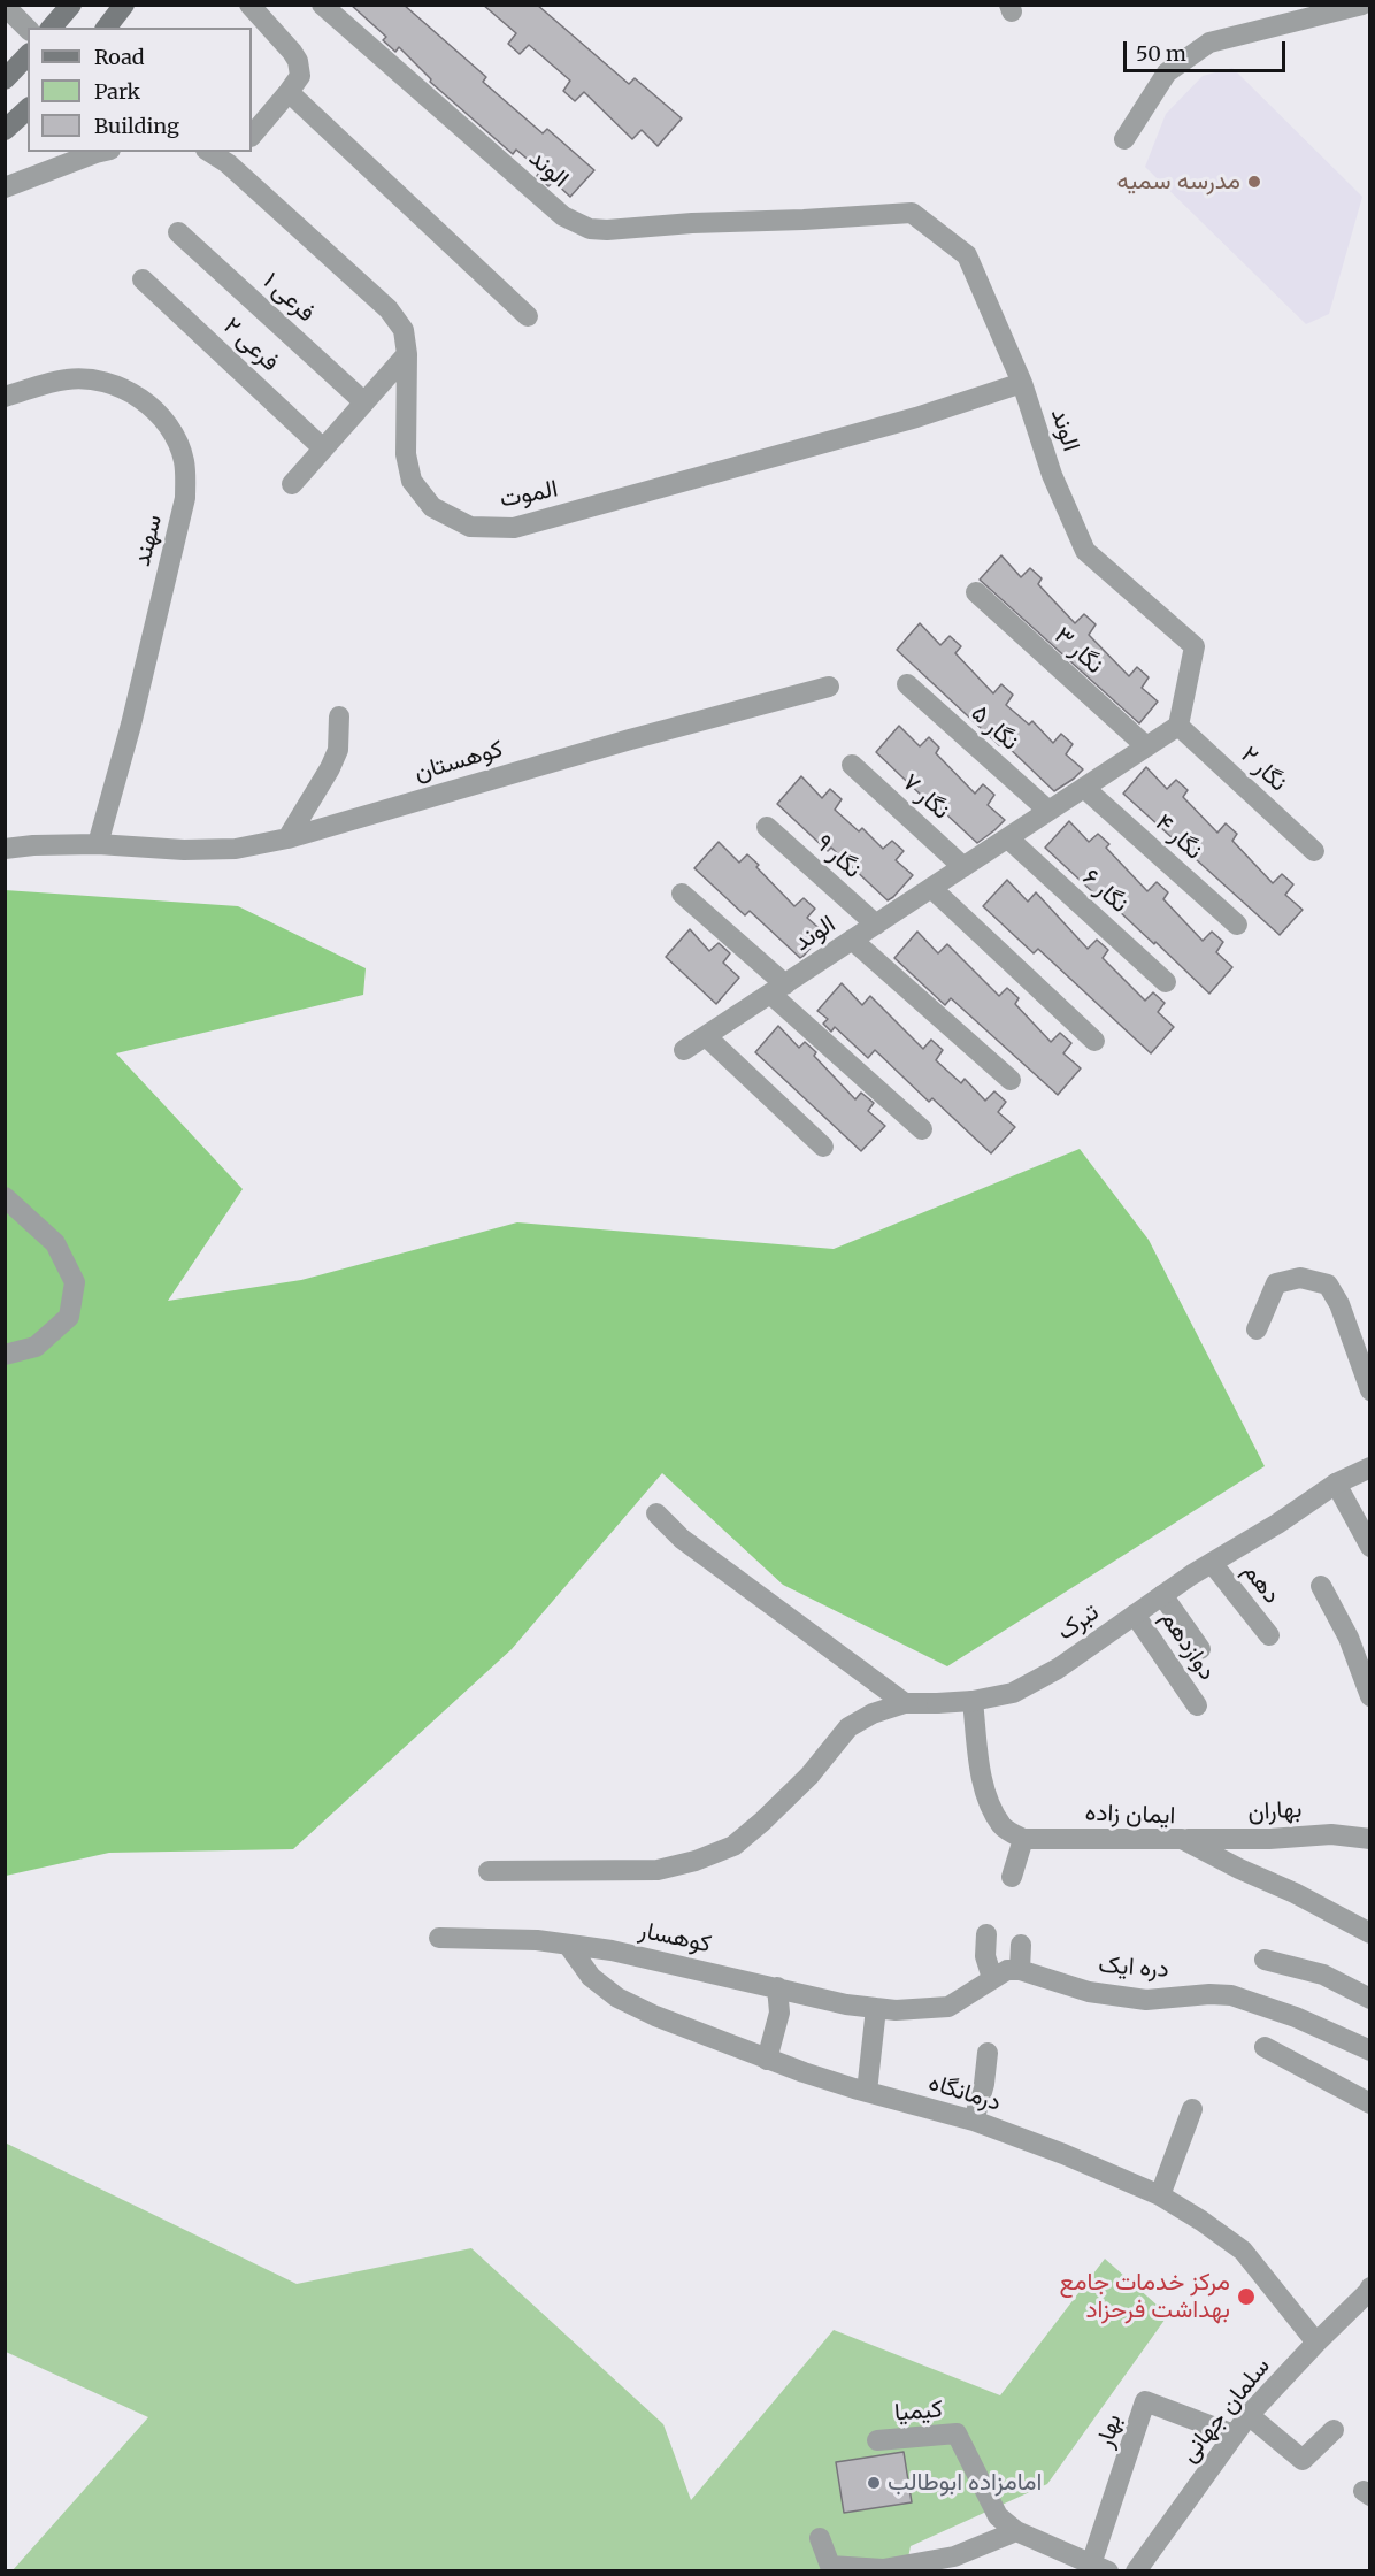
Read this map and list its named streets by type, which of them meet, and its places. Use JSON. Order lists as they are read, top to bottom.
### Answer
{
  "streets": {
    "street": [
      "الوند",
      "فرعی ۱",
      "فرعی ۲",
      "الموت",
      "سهند",
      "نگار ۳",
      "نگار ۵",
      "کوهستان",
      "نگار ۲",
      "نگار ۷",
      "نگار ۴",
      "نگار ۹",
      "نگار ۶",
      "دهم",
      "تبرک",
      "دوازدهم",
      "بهاران",
      "ایمان زاده",
      "کوهسار",
      "دره ایک",
      "درمانگاه",
      "سلمان جهانی",
      "کیمیا",
      "بهار"
    ]
  },
  "crossings": [
    ["الوند", "الموت"],
    ["الوند", "نگار ۳"],
    ["الوند", "نگار ۵"],
    ["الوند", "نگار ۲"],
    ["الوند", "نگار ۷"],
    ["الوند", "نگار ۴"],
    ["الوند", "نگار ۹"],
    ["الوند", "نگار ۶"],
    ["سهند", "کوهستان"],
    ["دهم", "تبرک"],
    ["تبرک", "دوازدهم"],
    ["بهاران", "ایمان زاده"],
    ["کوهسار", "درمانگاه"],
    ["درمانگاه", "سلمان جهانی"],
    ["سلمان جهانی", "بهار"],
    ["کیمیا", "بهار"]
  ],
  "places": ["مدرسه سمیه", "مركز خدمات جامع بهداشت فرحزاد", "امامزاده ابوطالب"],
  "legend": ["Road", "Park", "Building"],
  "scale_bar": "50 m"
}
